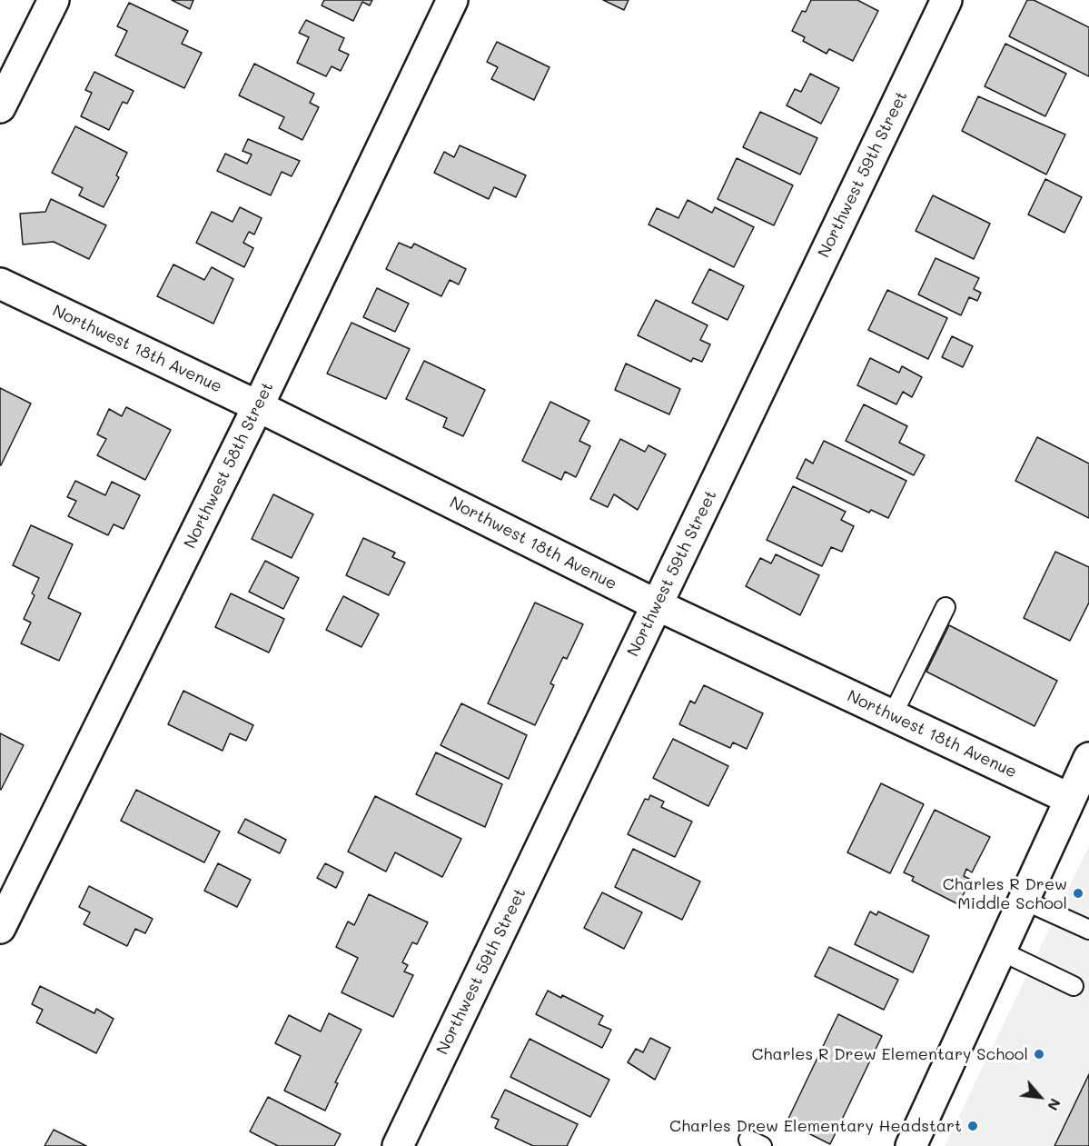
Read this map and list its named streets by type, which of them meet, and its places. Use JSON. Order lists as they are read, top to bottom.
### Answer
{
  "streets": {
    "street": ["Northwest 59th Street", "Northwest 18th Avenue", "Northwest 58th Street"]
  },
  "crossings": [
    ["Northwest 59th Street", "Northwest 18th Avenue"],
    ["Northwest 18th Avenue", "Northwest 58th Street"]
  ],
  "places": ["Charles R Drew Middle School", "Charles R Drew Elementary School", "Charles Drew Elementary Headstart"],
  "north": "bottom right"
}
